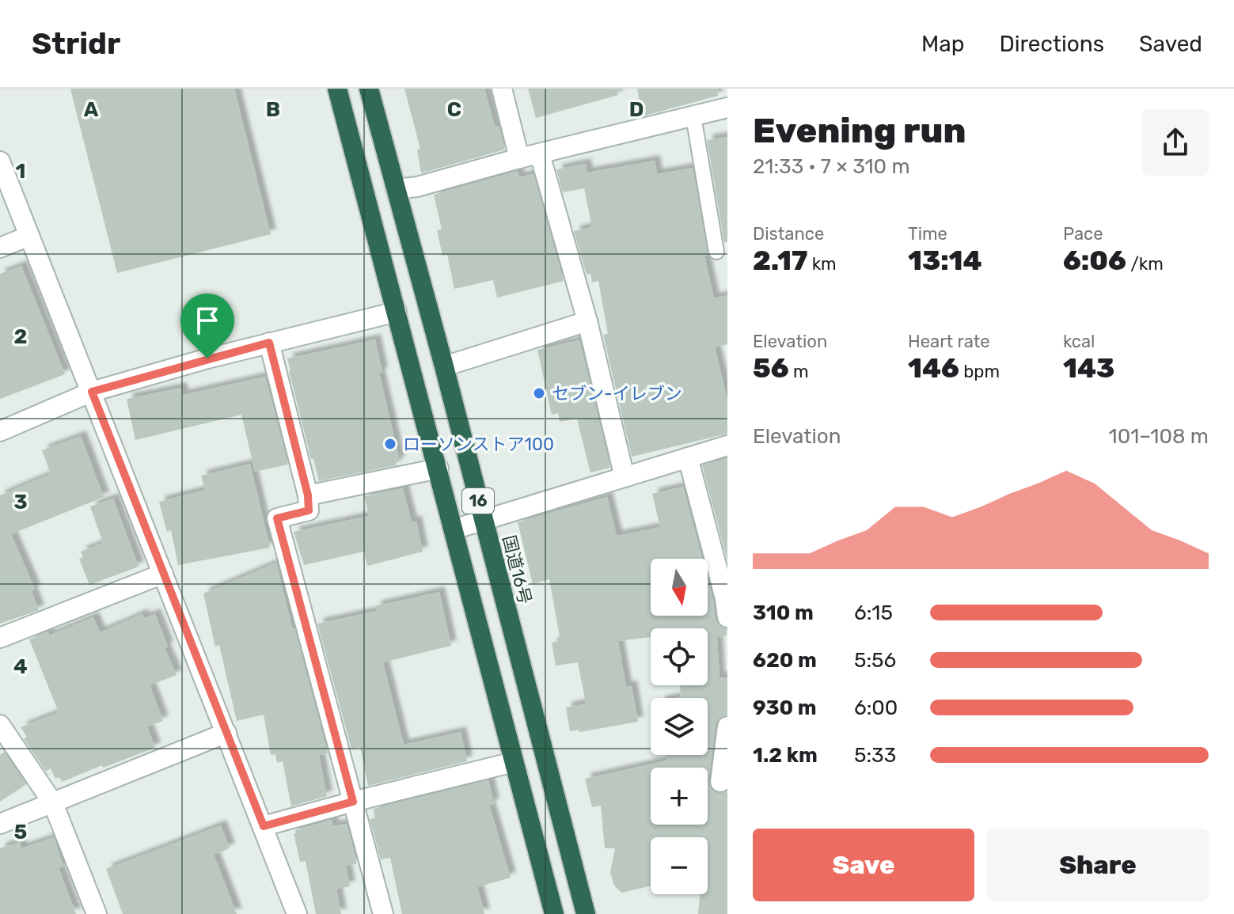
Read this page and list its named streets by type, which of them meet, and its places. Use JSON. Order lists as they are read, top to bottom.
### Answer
{
  "streets": {
    "highway": ["16", "国道16号"]
  },
  "places": ["セブン-イレブン", "ローソンストア100"],
  "north": "bottom",
  "page": {
    "header": "Stridr",
    "nav": ["Map", "Directions", "Saved"],
    "heading": ["Evening run", "21:33 · 7 × 310 m"],
    "stats": [
      ["Distance", "2.17 km"],
      ["Time", "13:14"],
      ["Pace", "6:06 /km"],
      ["Elevation", "56 m"],
      ["Heart rate", "146 bpm"],
      ["kcal", "143"]
    ],
    "chart": ["Elevation", "101–108 m"],
    "map_buttons": ["+", "−"],
    "list": [
      {
        "name": "310 m",
        "note": "6:15"
      },
      {
        "name": "620 m",
        "note": "5:56"
      },
      {
        "name": "930 m",
        "note": "6:00"
      },
      {
        "name": "1.2 km",
        "note": "5:33"
      }
    ],
    "buttons": ["Save", "Share"]
  },
  "grid": {
    "columns": [
      "A",
      "B",
      "C",
      "D"
    ],
    "rows": [
      "1",
      "2",
      "3",
      "4",
      "5"
    ]
  }
}
